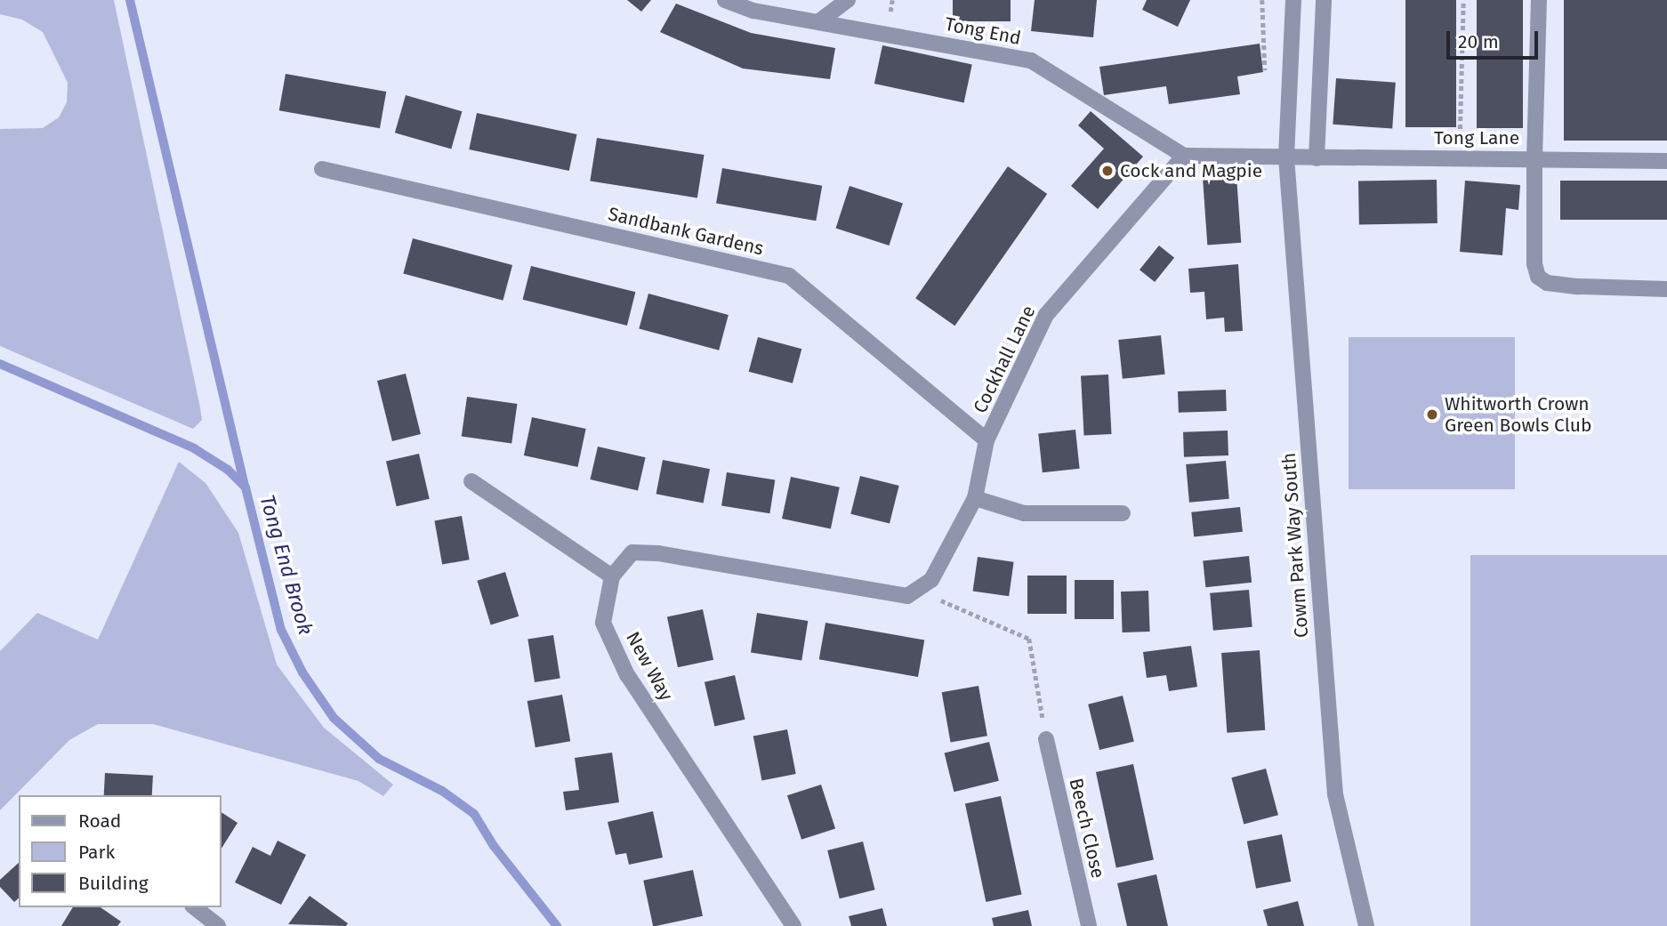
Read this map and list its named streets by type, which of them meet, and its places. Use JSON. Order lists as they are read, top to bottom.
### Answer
{
  "streets": {
    "street": [
      "Tong End",
      "Tong Lane",
      "Sandbank Gardens",
      "Cockhall Lane",
      "Cowm Park Way South",
      "New Way",
      "Beech Close"
    ]
  },
  "crossings": [
    ["Tong End", "Cockhall Lane"],
    ["Tong Lane", "Cowm Park Way South"],
    ["Sandbank Gardens", "Cockhall Lane"],
    ["Cockhall Lane", "New Way"]
  ],
  "water": ["Tong End Brook"],
  "places": ["Cock and Magpie", "Whitworth Crown Green Bowls Club"],
  "legend": ["Road", "Park", "Building"],
  "scale_bar": "20 m"
}
